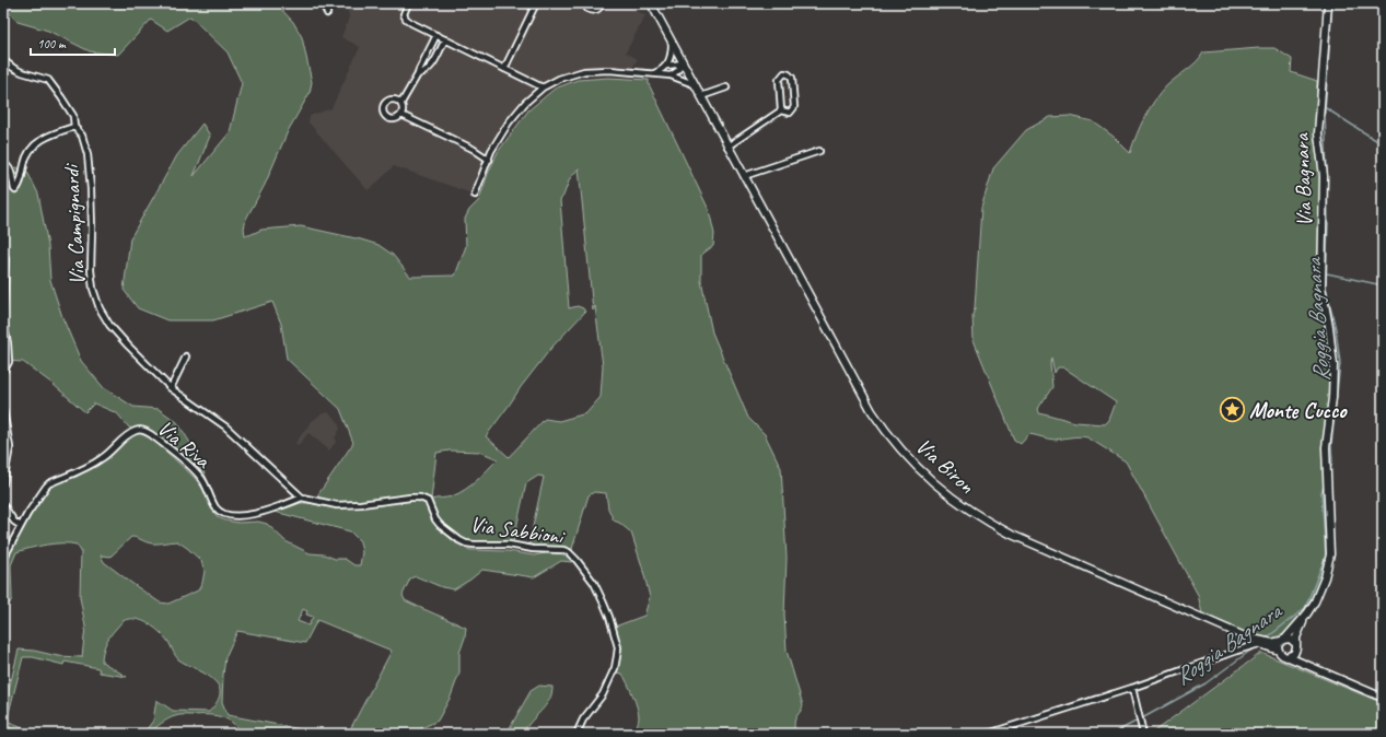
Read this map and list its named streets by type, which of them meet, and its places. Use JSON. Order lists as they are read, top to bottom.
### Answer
{
  "streets": {
    "street": [
      "Via Bagnara",
      "Via Campignardi",
      "Via Riva",
      "Via Biron",
      "Via Sabbioni"
    ]
  },
  "crossings": [
    ["Via Bagnara", "Via Biron"],
    ["Via Campignardi", "Via Riva"],
    ["Via Campignardi", "Via Sabbioni"],
    ["Via Riva", "Via Sabbioni"]
  ],
  "water": ["Roggia Bagnara"],
  "places": {
    "place": ["Monte Cucco"]
  },
  "scale_bar": "100 m"
}
